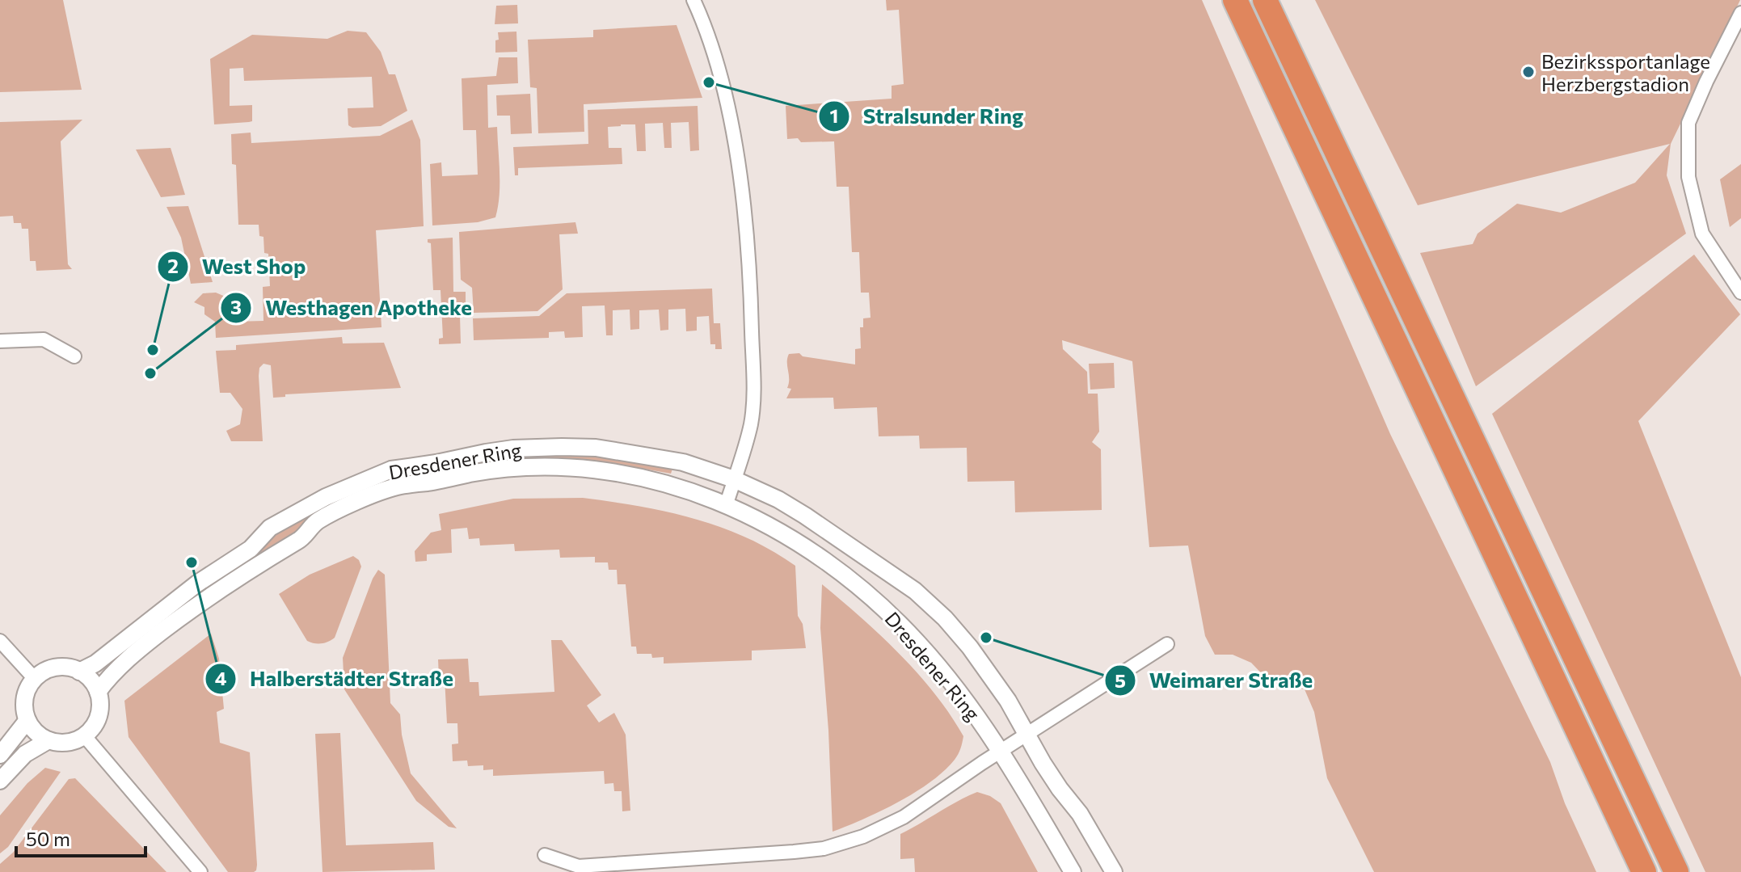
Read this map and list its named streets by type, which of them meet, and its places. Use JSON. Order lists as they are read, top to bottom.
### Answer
{
  "streets": {
    "street": ["Dresdener Ring"]
  },
  "places": [
    "Bezirkssportanlage Herzbergstadion",
    "Stralsunder Ring",
    "West Shop",
    "Westhagen Apotheke",
    "Halberstädter Straße",
    "Weimarer Straße"
  ],
  "scale_bar": "50 m"
}
